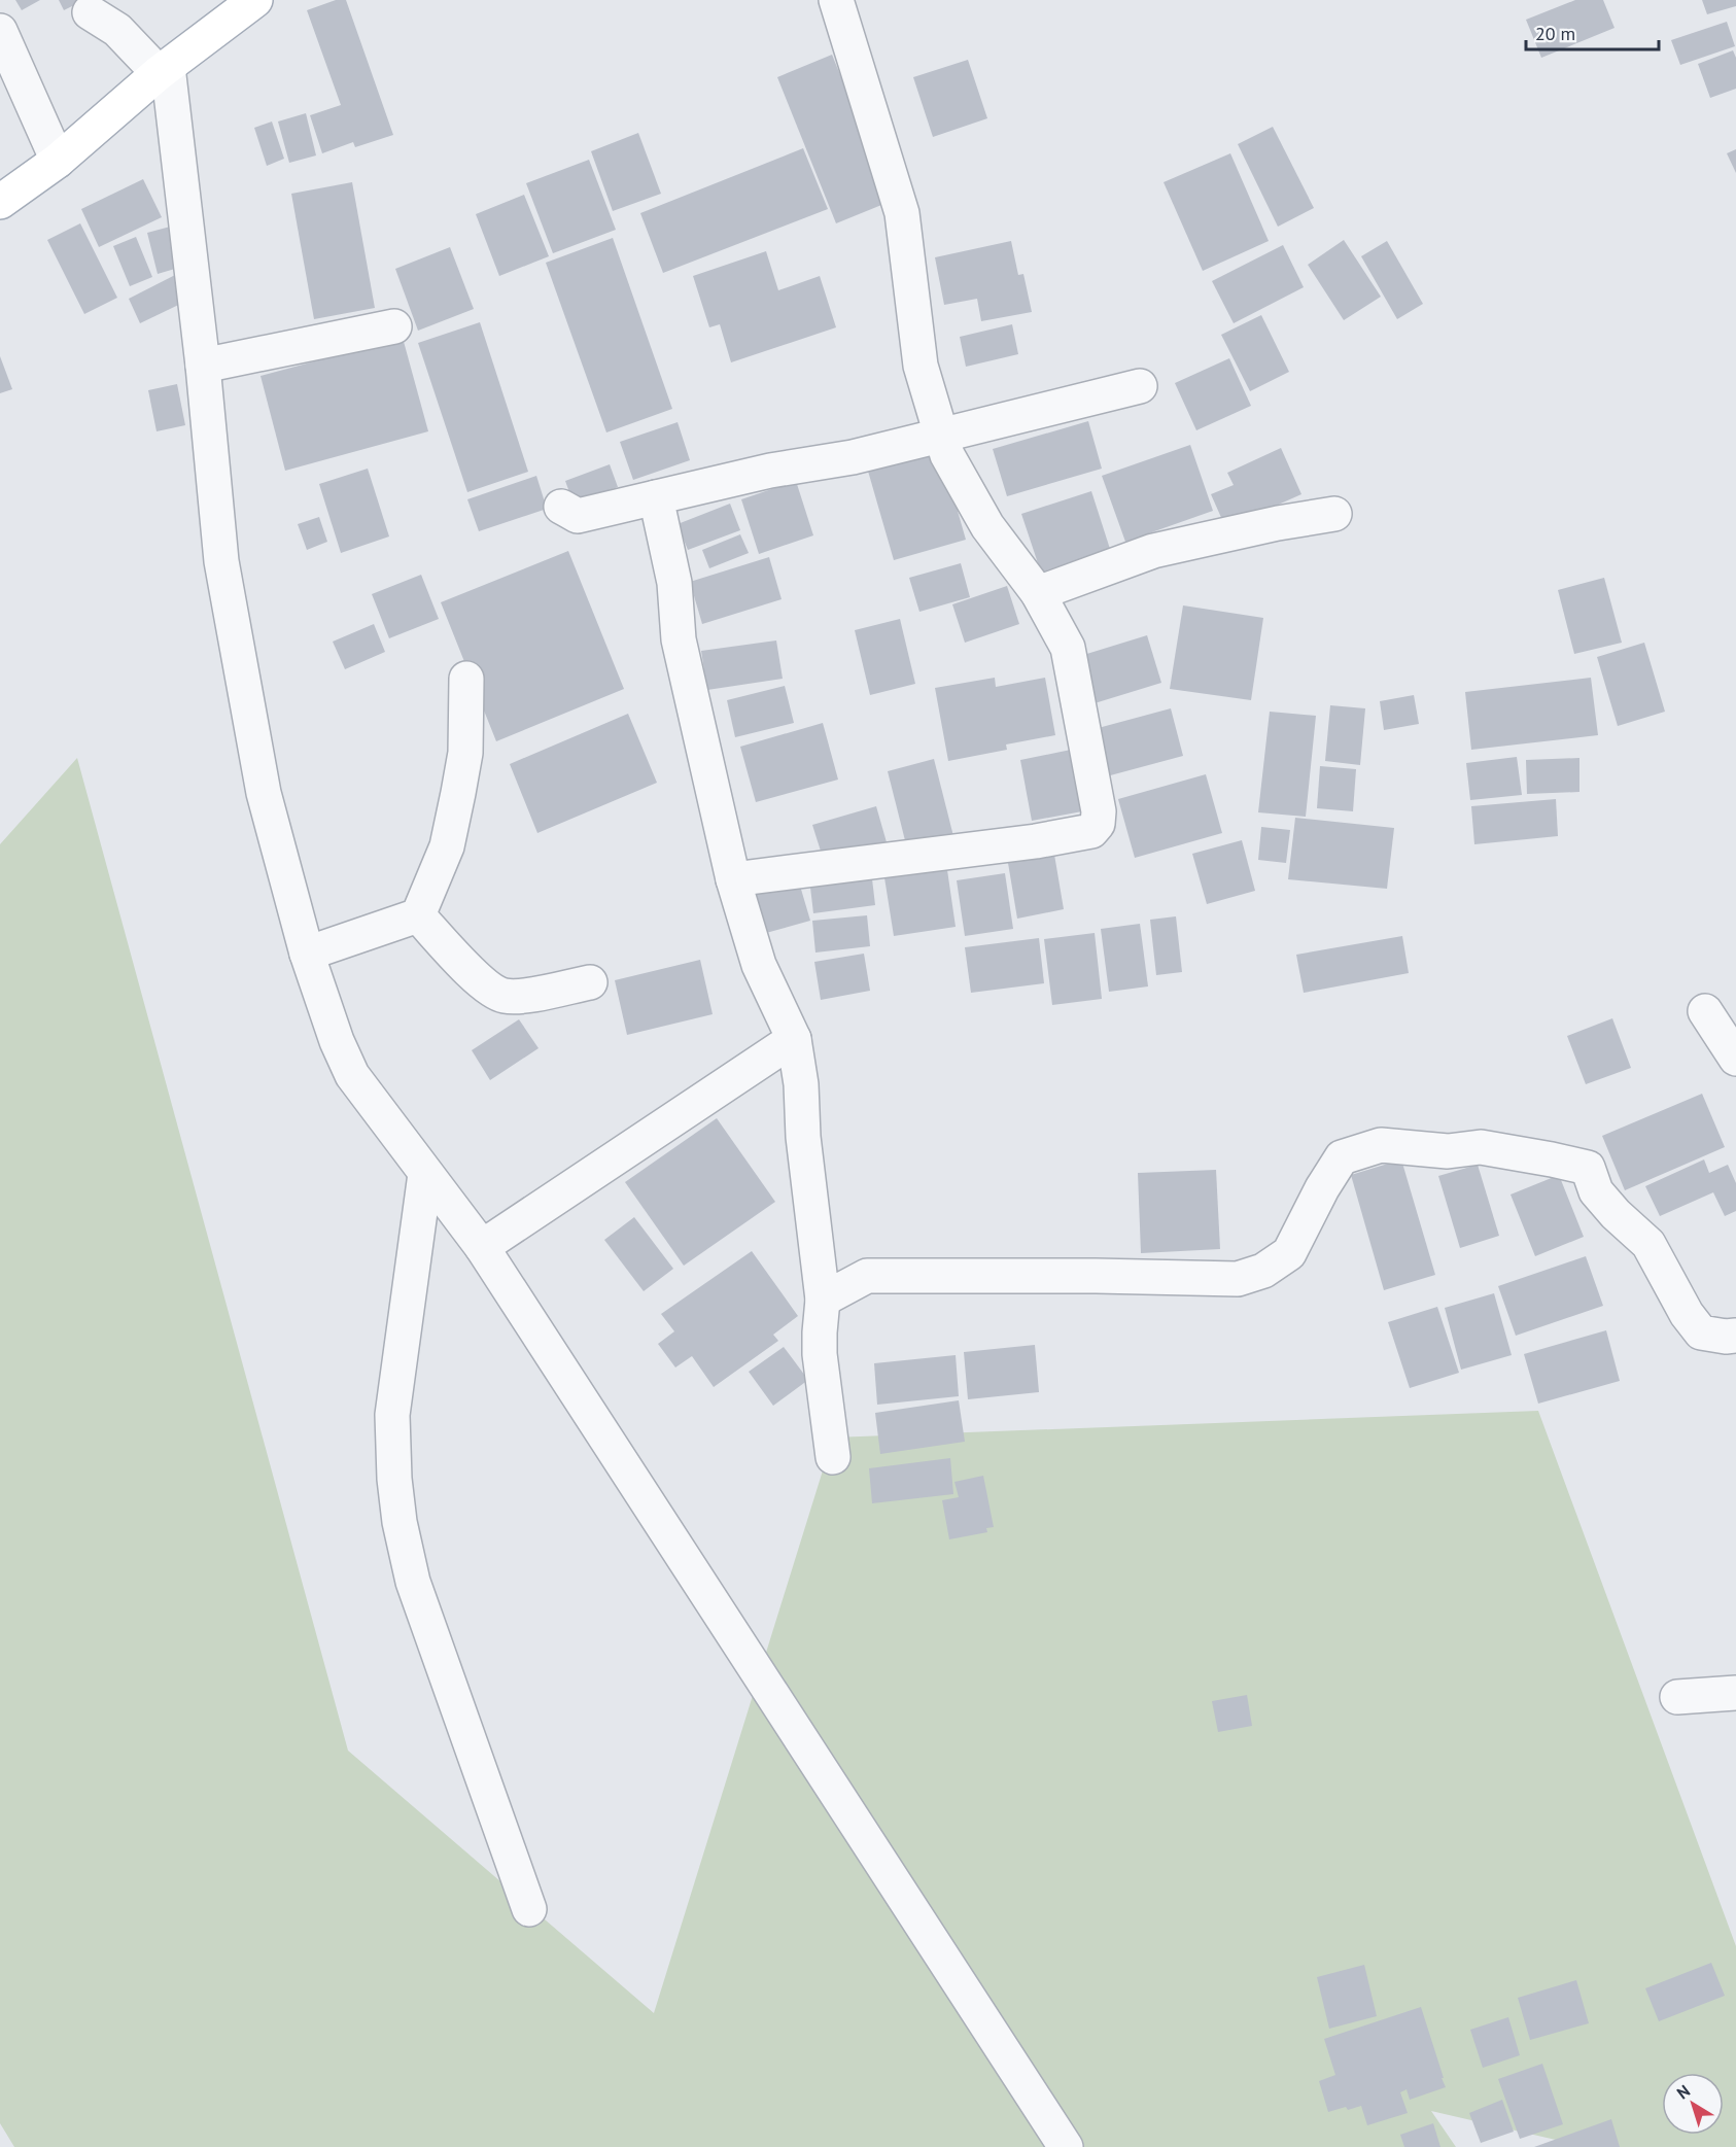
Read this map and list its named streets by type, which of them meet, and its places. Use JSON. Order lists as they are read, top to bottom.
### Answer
{
  "scale_bar": "20 m",
  "north": "top left"
}
